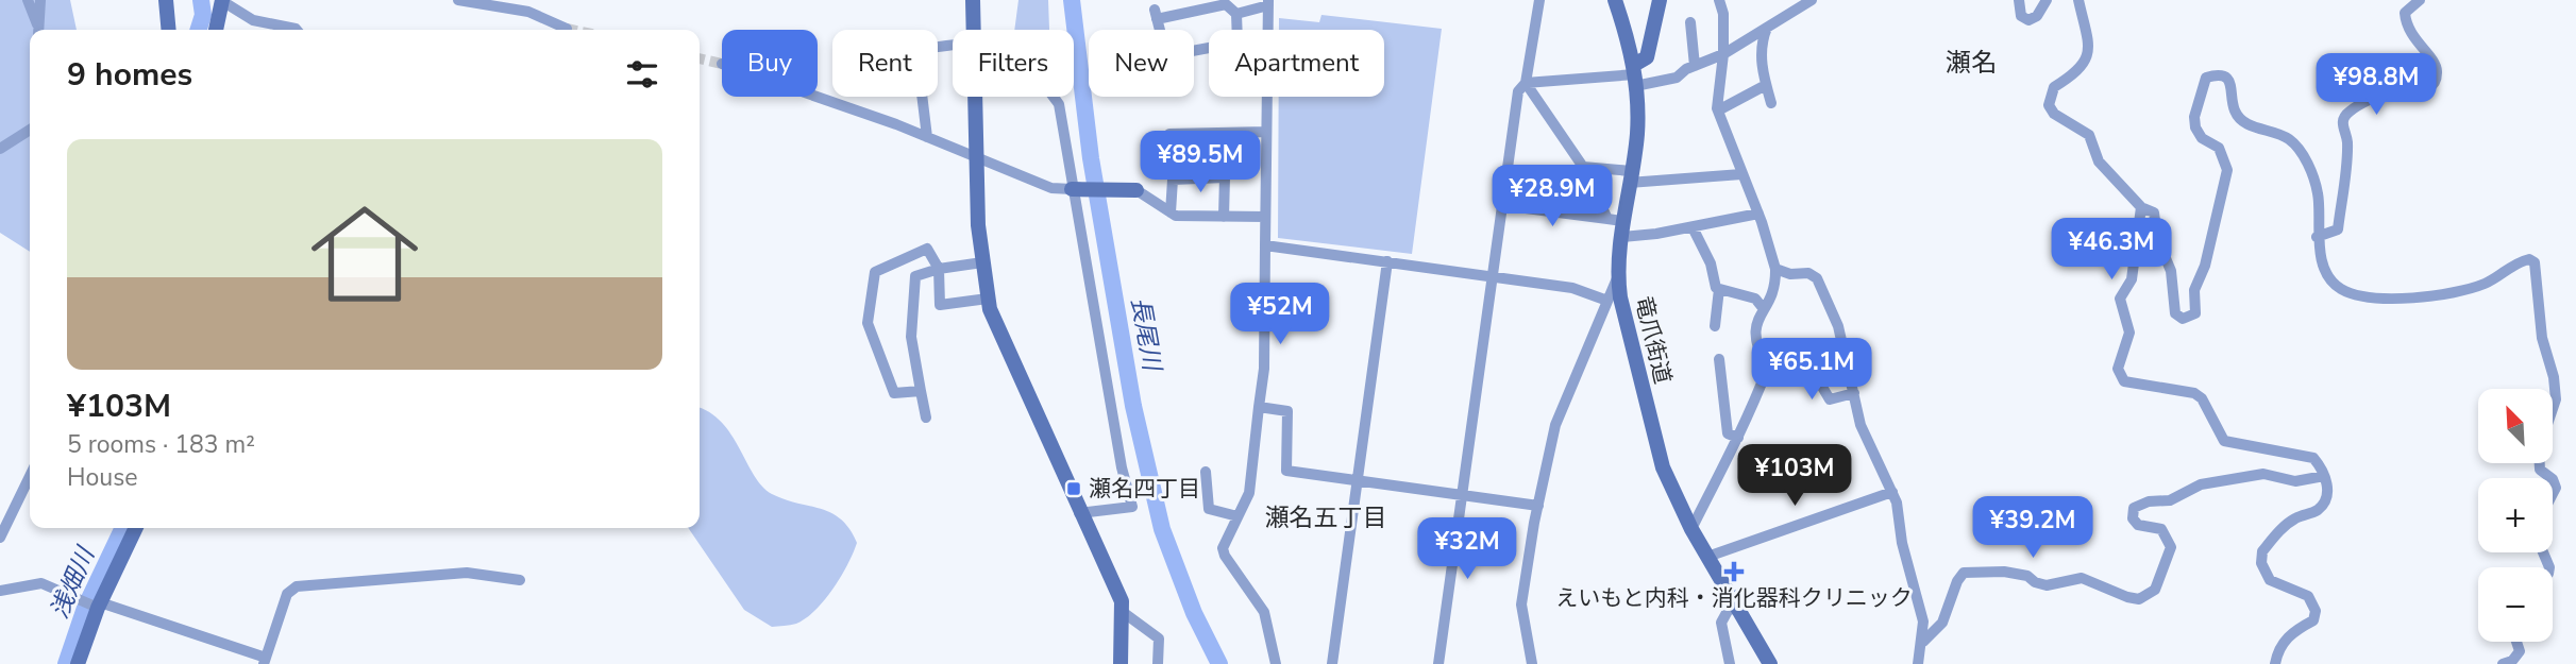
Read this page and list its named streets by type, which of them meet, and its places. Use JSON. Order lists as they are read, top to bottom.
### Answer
{
  "streets": {
    "street": ["竜爪街道"]
  },
  "districts": ["瀬名", "瀬名五丁目"],
  "water": ["長尾川", "浅畑川"],
  "places": {
    "transit": ["瀬名四丁目"],
    "health": ["えいもと内科・消化器科クリニック"]
  },
  "north": "top left",
  "page": {
    "chip": [
      "Buy",
      "Rent",
      "Filters",
      "New",
      "Apartment"
    ],
    "heading": "9 homes",
    "price": [
      "¥98.8M",
      "¥89.5M",
      "¥28.9M",
      "¥46.3M",
      "¥52M",
      "¥65.1M",
      "¥103M",
      "¥39.2M",
      "¥32M"
    ],
    "list": [
      {
        "name": "¥103M",
        "note": "5 rooms · 183 m² · House"
      }
    ],
    "map_buttons": ["+", "−"]
  }
}
